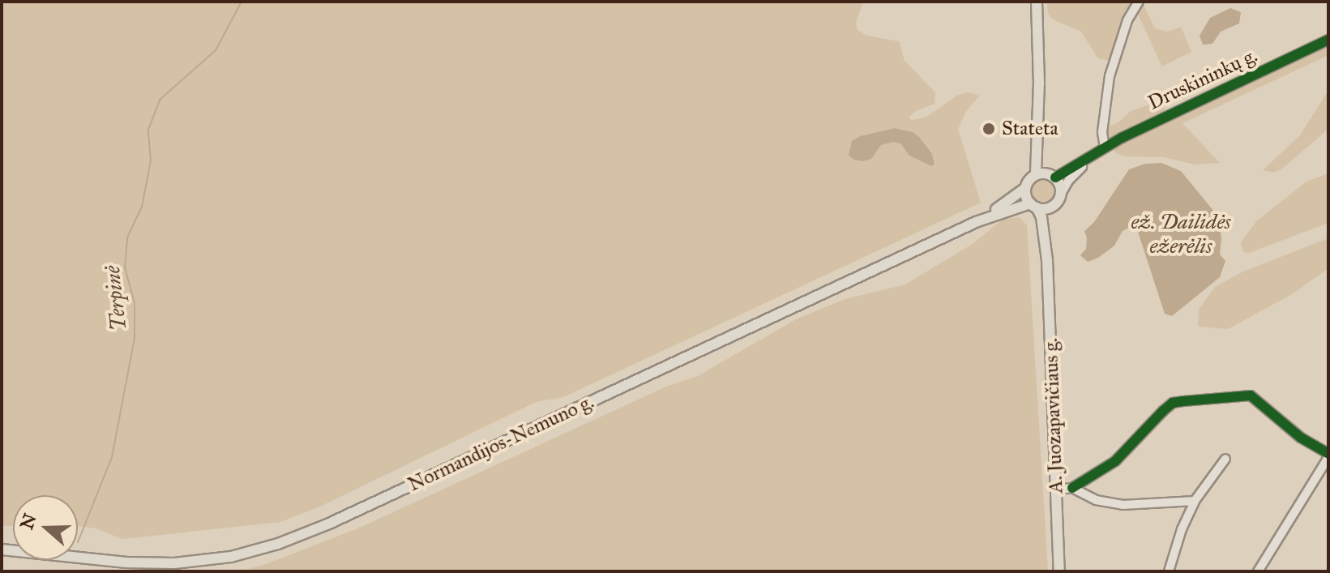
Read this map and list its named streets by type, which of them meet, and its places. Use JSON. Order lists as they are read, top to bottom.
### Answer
{
  "streets": {
    "main road": ["A. Juozapavičiaus g.", "Normandijos-Nemuno g."],
    "street": ["Druskininkų g."]
  },
  "crossings": [
    ["A. Juozapavičiaus g.", "Normandijos-Nemuno g."]
  ],
  "water": ["ež. Dailidės ežerėlis", "Terpinė"],
  "places": ["Stateta"],
  "north": "left"
}
